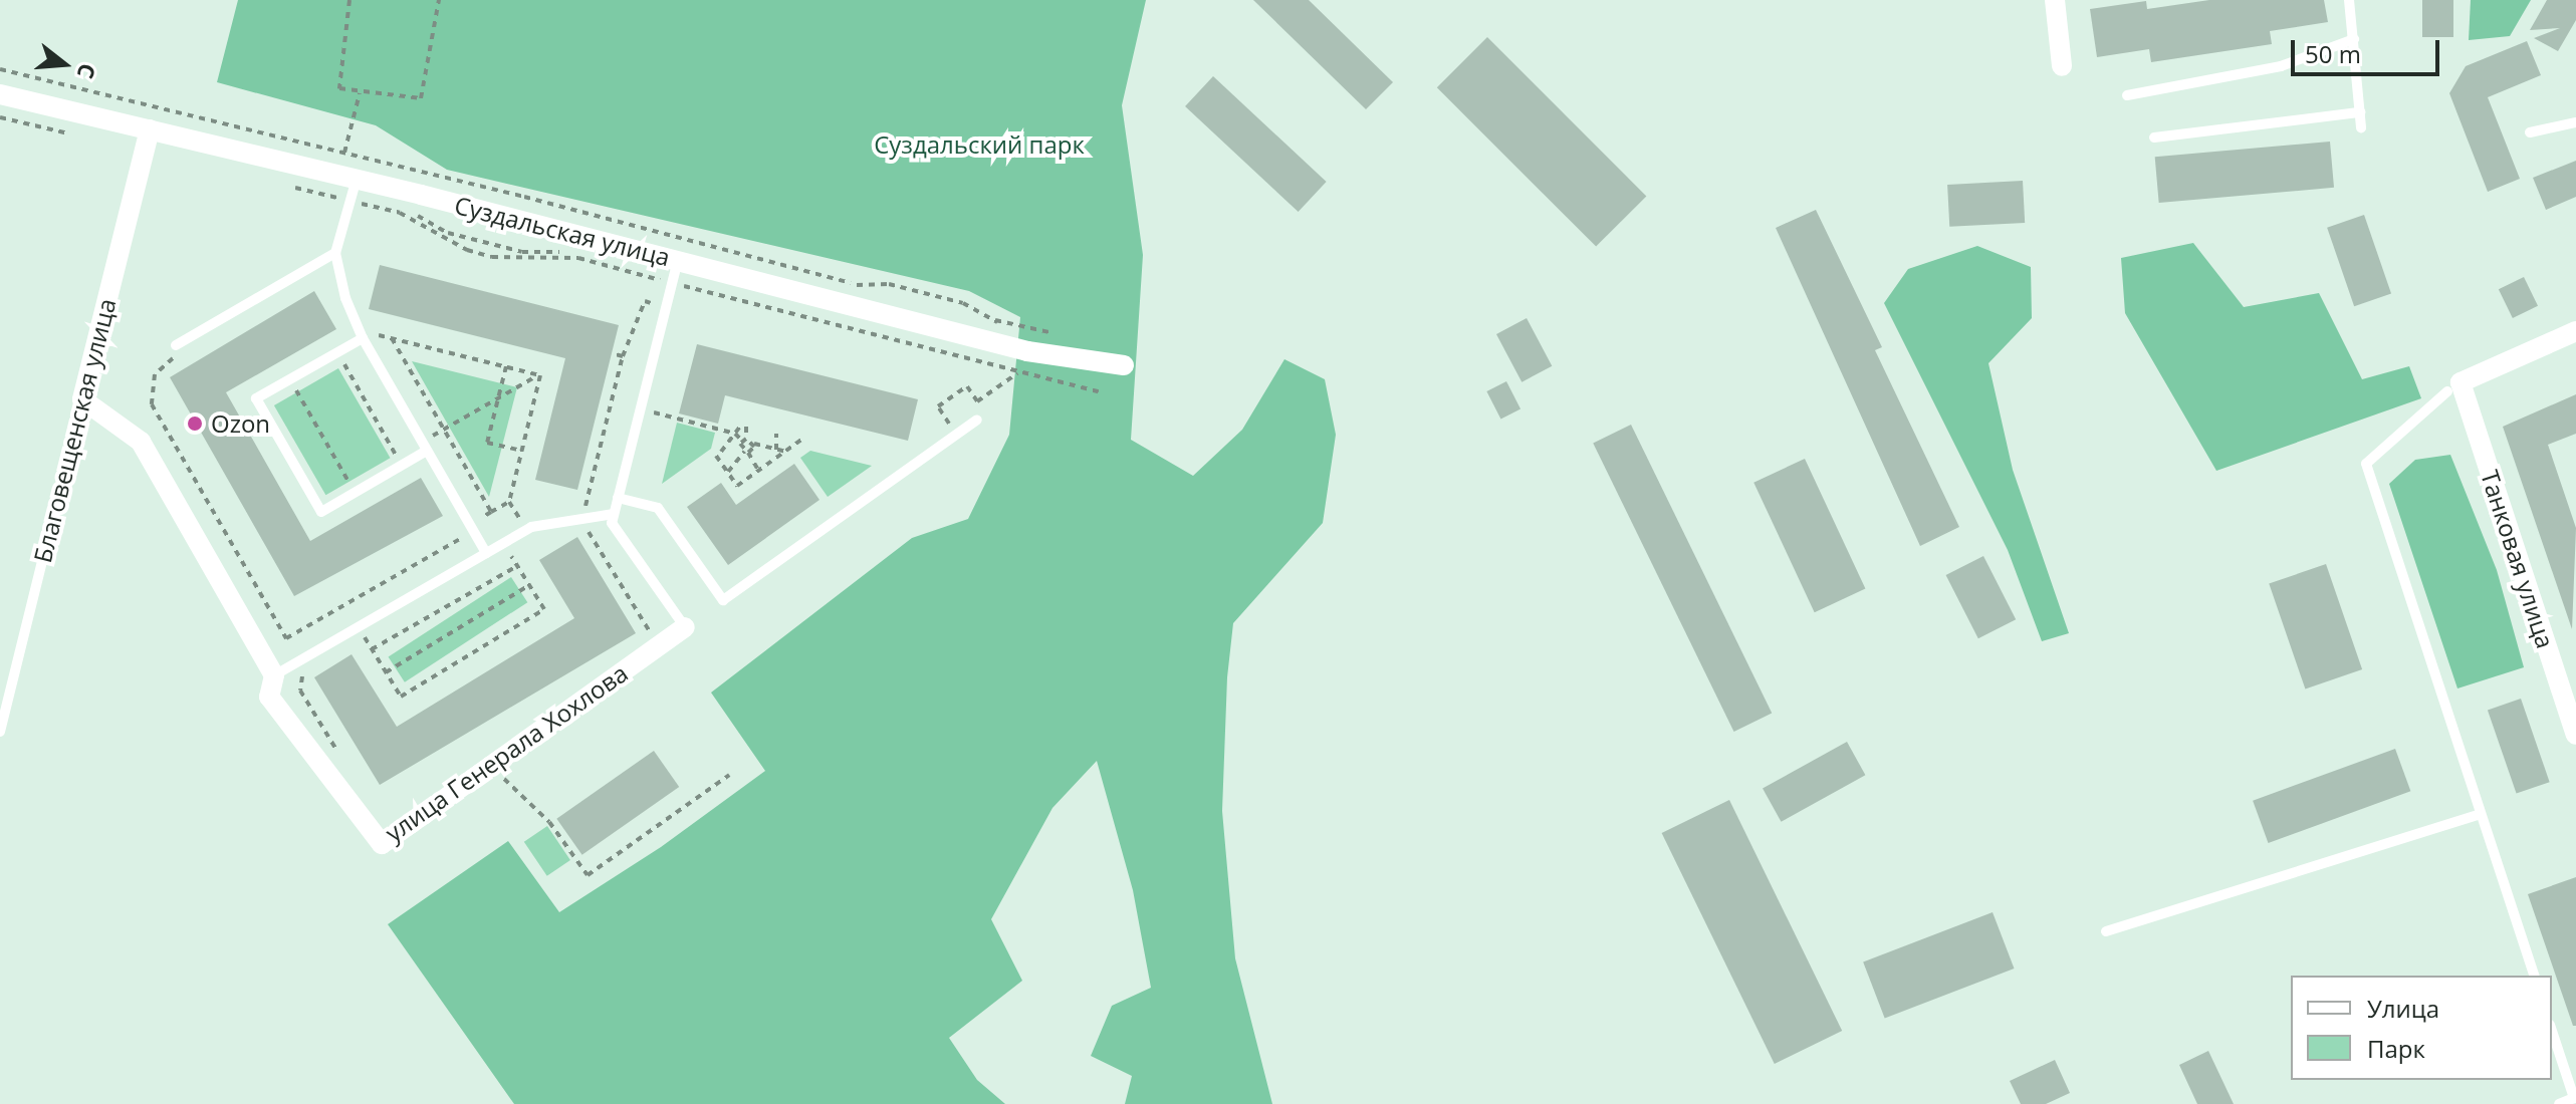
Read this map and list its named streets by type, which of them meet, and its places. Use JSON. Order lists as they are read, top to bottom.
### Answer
{
  "streets": {
    "street": [
      "Суздальская улица",
      "Благовещенская улица",
      "Танковая улица",
      "улица Генерала Хохлова"
    ]
  },
  "crossings": [
    ["Суздальская улица", "Благовещенская улица"],
    ["Благовещенская улица", "улица Генерала Хохлова"]
  ],
  "parks": ["Суздальский парк"],
  "places": ["Ozon"],
  "legend": ["Улица", "Парк"],
  "scale_bar": "50 m",
  "north": "right"
}
